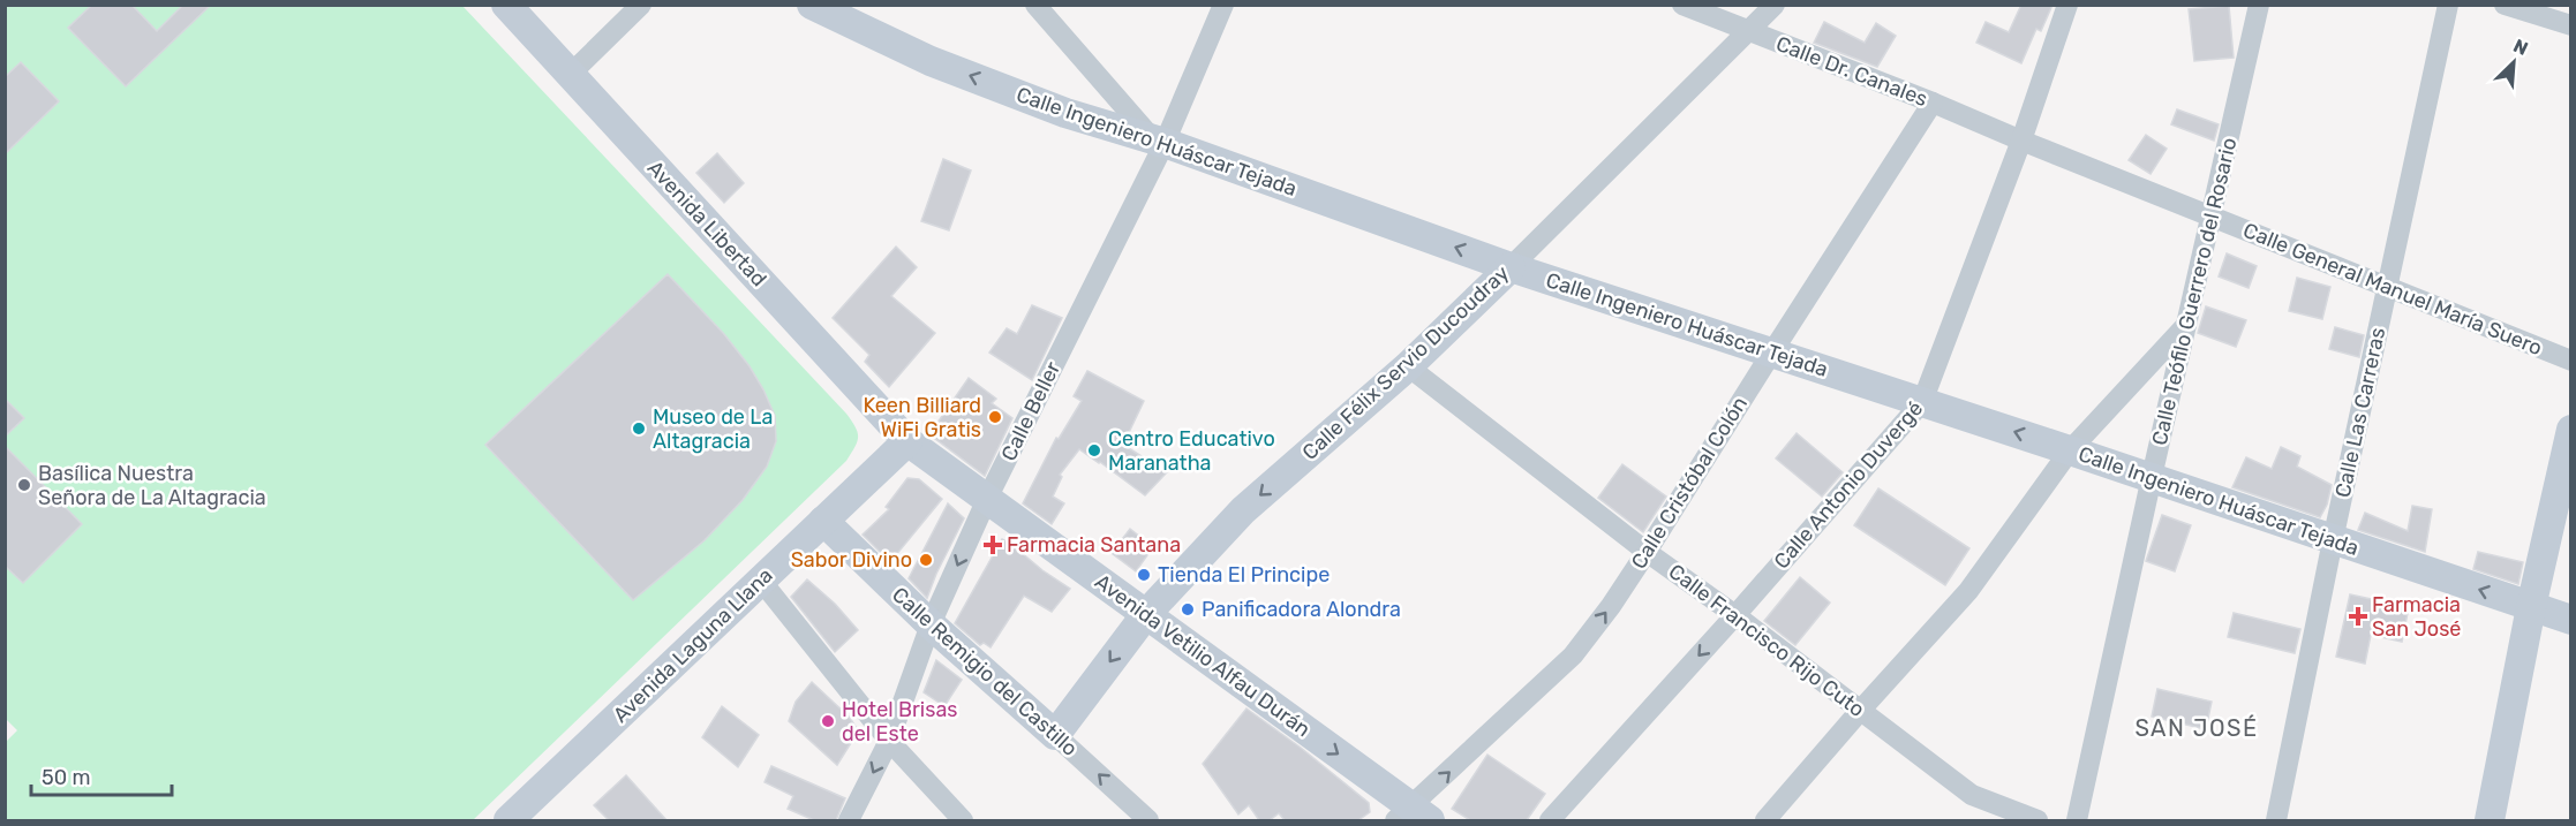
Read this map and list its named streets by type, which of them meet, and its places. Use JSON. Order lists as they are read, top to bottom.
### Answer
{
  "streets": {
    "main road": [
      "Calle Ingeniero Huáscar Tejada",
      "Avenida Libertad",
      "Calle Félix Servio Ducoudray",
      "Avenida Laguna Llana",
      "Avenida Vetilio Alfau Durán",
      "Calle Remigio del Castillo"
    ],
    "street": [
      "Calle Dr. Canales",
      "Calle General Manuel María Suero",
      "Calle Teófilo Guerrero del Rosario",
      "Calle Beller",
      "Calle Las Carreras",
      "Calle Cristóbal Colón",
      "Calle Antonio Duvergé",
      "Calle Francisco Rijo Cuto"
    ]
  },
  "crossings": [
    ["Calle Dr. Canales", "Calle General Manuel María Suero"],
    ["Calle Dr. Canales", "Calle Félix Servio Ducoudray"],
    ["Calle Dr. Canales", "Calle Cristóbal Colón"],
    ["Calle Dr. Canales", "Calle Antonio Duvergé"],
    ["Calle Ingeniero Huáscar Tejada", "Calle Teófilo Guerrero del Rosario"],
    ["Calle Ingeniero Huáscar Tejada", "Calle Félix Servio Ducoudray"],
    ["Calle Ingeniero Huáscar Tejada", "Calle Beller"],
    ["Calle Ingeniero Huáscar Tejada", "Calle Las Carreras"],
    ["Calle Ingeniero Huáscar Tejada", "Calle Cristóbal Colón"],
    ["Calle Ingeniero Huáscar Tejada", "Calle Antonio Duvergé"],
    ["Avenida Libertad", "Avenida Laguna Llana"],
    ["Avenida Libertad", "Avenida Vetilio Alfau Durán"],
    ["Calle General Manuel María Suero", "Calle Teófilo Guerrero del Rosario"],
    ["Calle General Manuel María Suero", "Calle Las Carreras"],
    ["Calle General Manuel María Suero", "Calle Antonio Duvergé"],
    ["Calle Félix Servio Ducoudray", "Calle Francisco Rijo Cuto"],
    ["Calle Félix Servio Ducoudray", "Avenida Vetilio Alfau Durán"],
    ["Calle Félix Servio Ducoudray", "Calle Remigio del Castillo"],
    ["Calle Beller", "Avenida Vetilio Alfau Durán"],
    ["Calle Beller", "Calle Remigio del Castillo"],
    ["Calle Cristóbal Colón", "Calle Francisco Rijo Cuto"],
    ["Calle Cristóbal Colón", "Avenida Vetilio Alfau Durán"],
    ["Calle Antonio Duvergé", "Calle Francisco Rijo Cuto"],
    ["Avenida Laguna Llana", "Avenida Vetilio Alfau Durán"],
    ["Avenida Laguna Llana", "Calle Remigio del Castillo"]
  ],
  "one_way": [
    "Calle Ingeniero Huáscar Tejada",
    "Calle Félix Servio Ducoudray",
    "Calle Cristóbal Colón",
    "Avenida Vetilio Alfau Durán"
  ],
  "districts": ["SAN JOSÉ"],
  "places": {
    "other": [
      "Keen Billiard WiFi Gratis",
      "Museo de La Altagracia",
      "Centro Educativo Maranatha",
      "Basílica Nuestra Señora de La Altagracia",
      "Sabor Divino",
      "Tienda El Principe",
      "Panificadora Alondra",
      "Hotel Brisas del Este"
    ],
    "health": ["Farmacia Santana", "Farmacia San José"]
  },
  "scale_bar": "50 m",
  "north": "top right"
}
